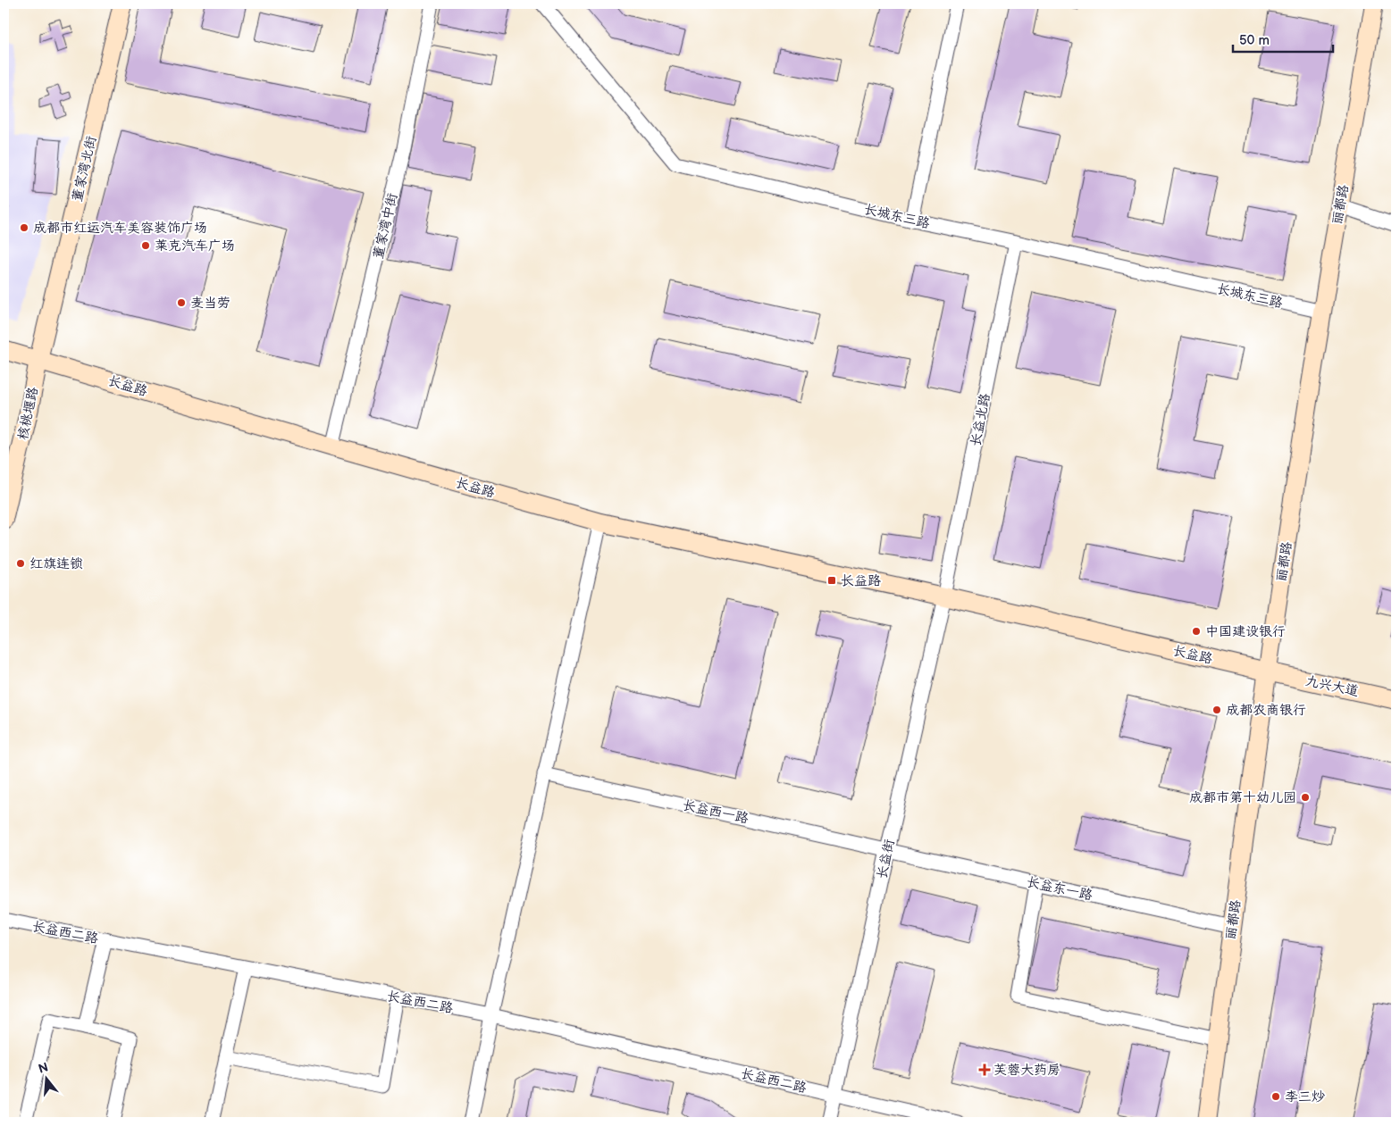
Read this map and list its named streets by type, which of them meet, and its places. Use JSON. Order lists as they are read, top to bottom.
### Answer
{
  "streets": {
    "street": [
      "董家湾北街",
      "丽都路",
      "长城东三路",
      "董家湾中街",
      "长益路",
      "核桃堰路",
      "长益北路",
      "九兴大道",
      "长益西一路",
      "长益街",
      "长益东一路",
      "长益西二路"
    ]
  },
  "crossings": [
    ["董家湾北街", "长益路"],
    ["董家湾北街", "核桃堰路"],
    ["丽都路", "长城东三路"],
    ["丽都路", "长益路"],
    ["丽都路", "九兴大道"],
    ["丽都路", "长益东一路"],
    ["长城东三路", "长益北路"],
    ["董家湾中街", "长益路"],
    ["长益路", "核桃堰路"],
    ["长益路", "长益北路"],
    ["长益路", "九兴大道"],
    ["长益路", "长益街"],
    ["长益北路", "长益街"],
    ["长益西一路", "长益街"],
    ["长益西一路", "长益东一路"],
    ["长益街", "长益东一路"],
    ["长益街", "长益西二路"]
  ],
  "places": {
    "other": [
      "成都市红运汽车美容装饰广场",
      "莱克汽车广场",
      "麦当劳",
      "红旗连锁",
      "中国建设银行",
      "成都农商银行",
      "成都市第十幼儿园",
      "李三炒"
    ],
    "transit": ["长益路"],
    "health": ["芙蓉大药房"]
  },
  "scale_bar": "50 m",
  "north": "top"
}
